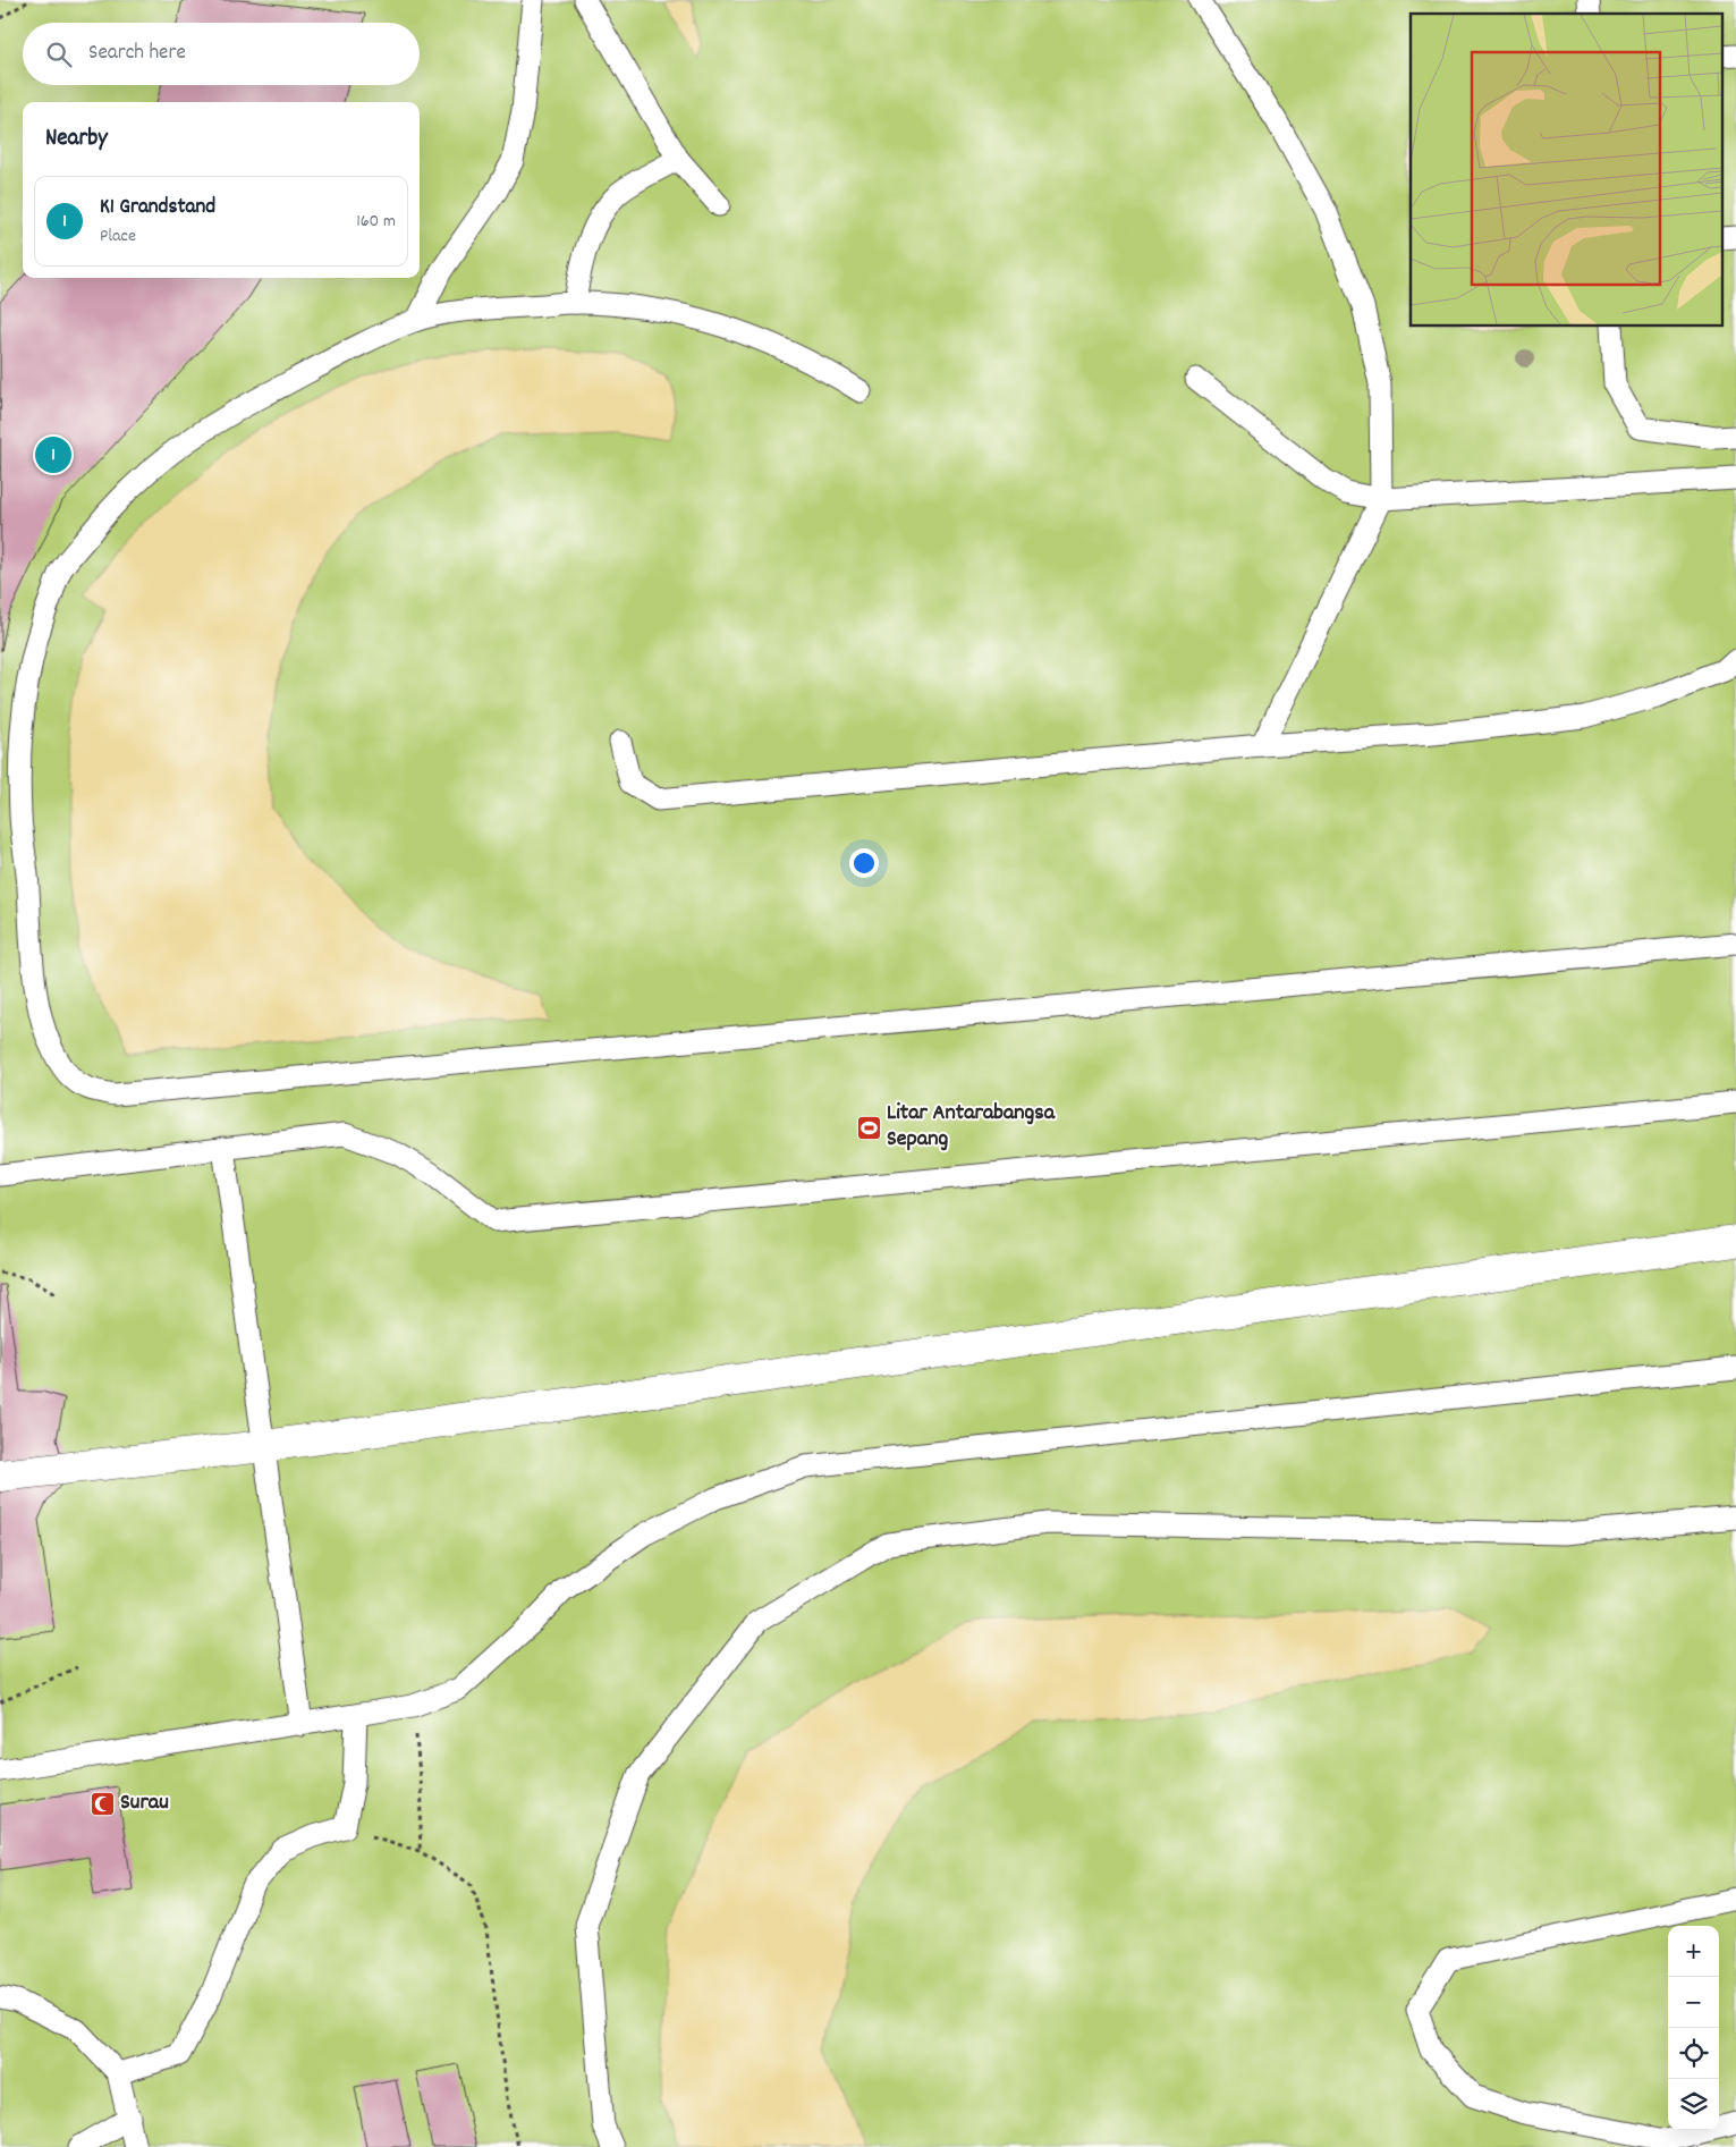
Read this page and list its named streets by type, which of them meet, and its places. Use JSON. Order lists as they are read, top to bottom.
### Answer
{
  "places": {
    "sports": ["Litar Antarabangsa Sepang"],
    "mosque": ["Surau"]
  },
  "page": {
    "search": "Search here",
    "heading": "Nearby",
    "list": [
      {
        "mark": "1",
        "name": "K1 Grandstand",
        "note": "Place",
        "value": "160 m"
      }
    ],
    "pins": "1",
    "map_buttons": ["+", "−"]
  }
}
